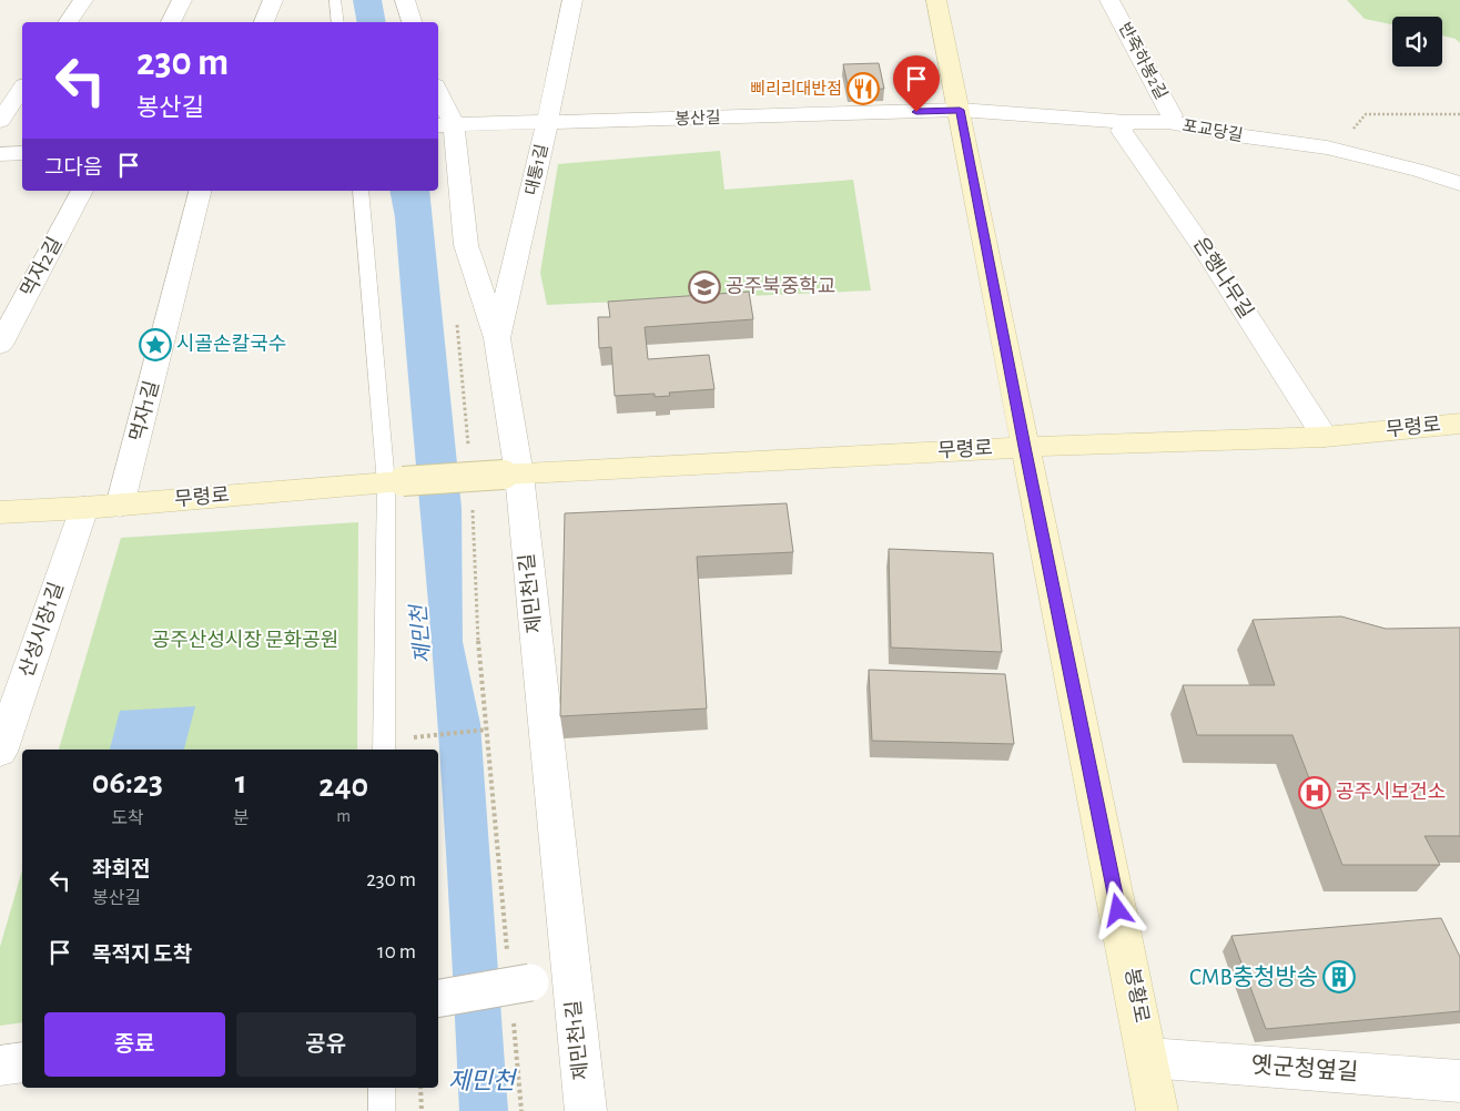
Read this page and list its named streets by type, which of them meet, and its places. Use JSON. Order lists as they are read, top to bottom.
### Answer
{
  "streets": {
    "main road": ["무령로", "봉황로"],
    "street": [
      "반죽하봉2길",
      "봉산길",
      "포교당길",
      "대통1길",
      "먹자2길",
      "은행나무길",
      "먹자1길",
      "제민천1길",
      "산성시장1길",
      "옛군청옆길"
    ]
  },
  "crossings": [
    ["반죽하봉2길", "포교당길"],
    ["봉산길", "포교당길"],
    ["봉산길", "대통1길"],
    ["봉산길", "제민천1길"],
    ["봉산길", "봉황로"],
    ["포교당길", "은행나무길"],
    ["포교당길", "봉황로"],
    ["대통1길", "제민천1길"],
    ["은행나무길", "무령로"],
    ["먹자1길", "무령로"],
    ["무령로", "제민천1길"],
    ["무령로", "산성시장1길"],
    ["무령로", "봉황로"],
    ["봉황로", "옛군청옆길"]
  ],
  "water": ["제민천"],
  "parks": ["공주산성시장 문화공원"],
  "places": {
    "restaurant": ["삐리리대반점"],
    "school or university": ["공주북중학교"],
    "place": ["시골손칼국수"],
    "hospital": ["공주시보건소"],
    "building": ["CMB충청방송"]
  },
  "page": {
    "turn": ["230 m", "봉산길"],
    "then": "그다음",
    "eta": [
      "06:23",
      "도착",
      "1",
      "분",
      "240",
      "m"
    ],
    "list": [
      {
        "name": "좌회전",
        "note": "봉산길",
        "value": "230 m"
      },
      {
        "name": "목적지 도착",
        "value": "10 m"
      }
    ],
    "buttons": ["종료", "공유"]
  }
}
